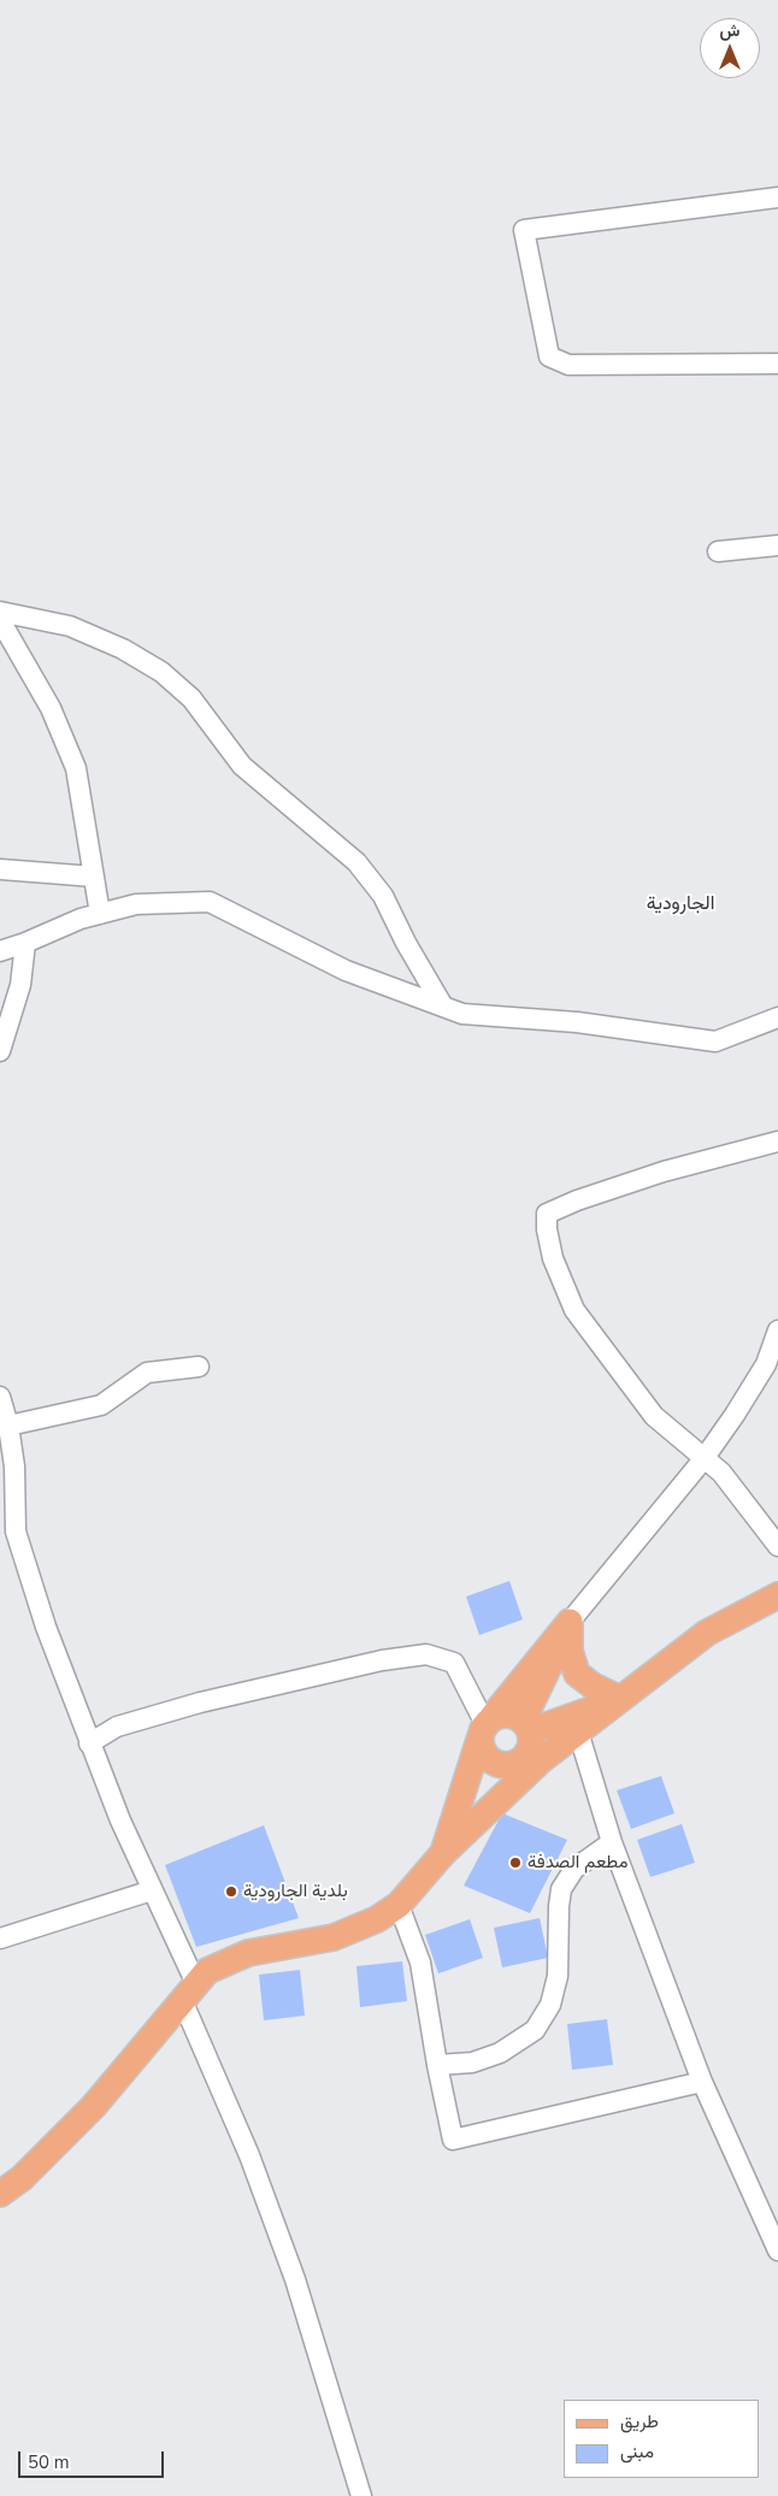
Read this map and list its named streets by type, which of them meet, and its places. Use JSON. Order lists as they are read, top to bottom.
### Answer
{
  "districts": ["الجارودية"],
  "places": ["مطعم الصدفة", "بلدية الجارودية"],
  "legend": ["طريق", "مبنى"],
  "scale_bar": "50 m",
  "north": "top"
}
